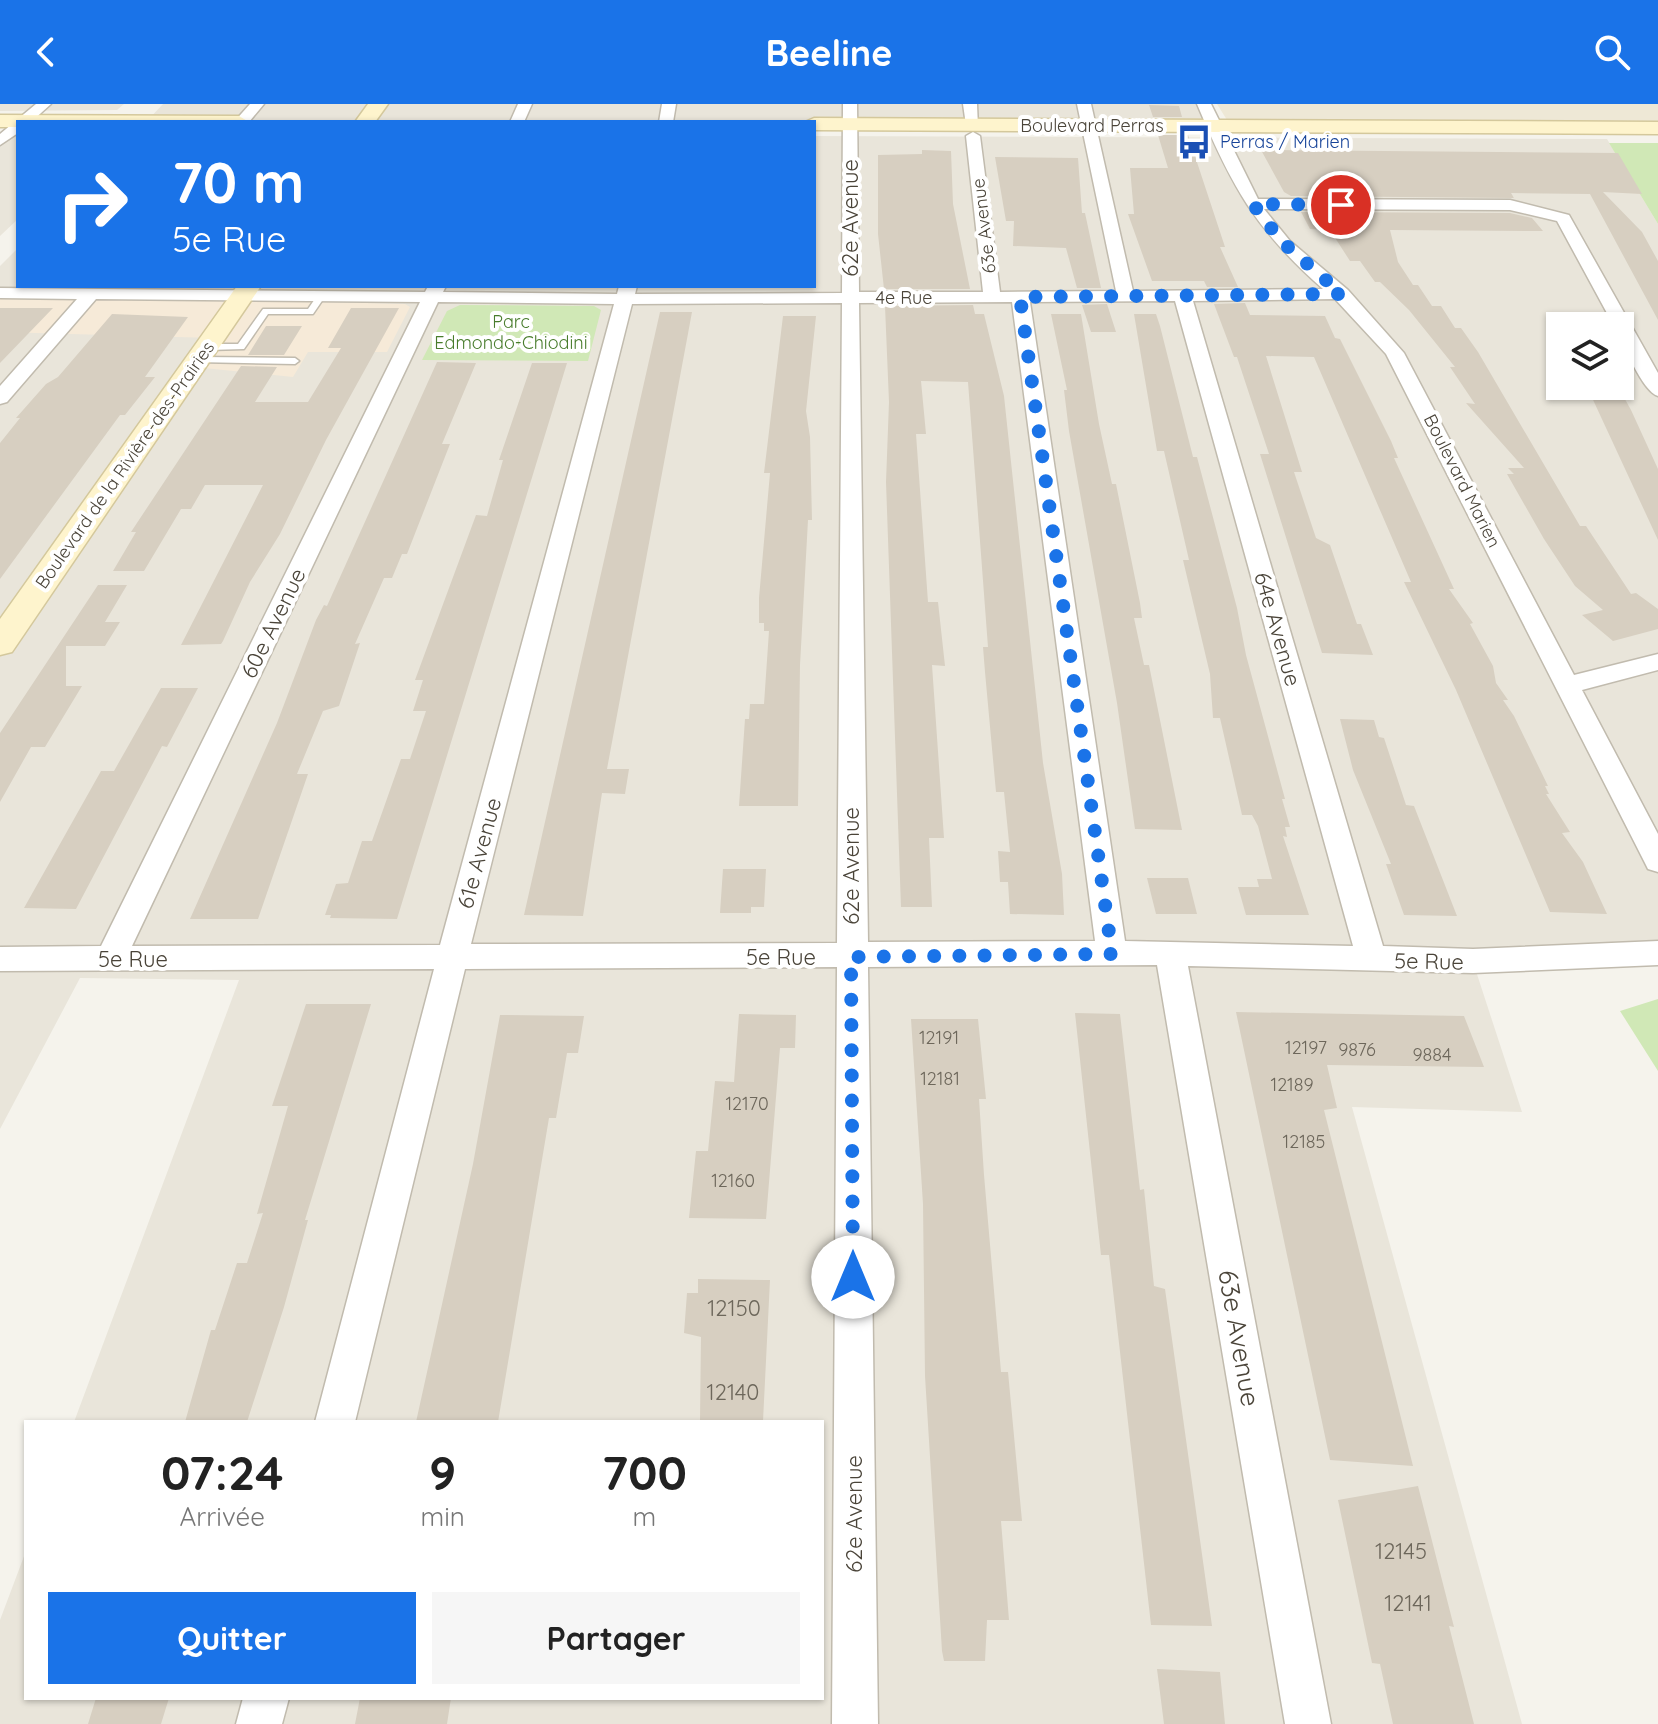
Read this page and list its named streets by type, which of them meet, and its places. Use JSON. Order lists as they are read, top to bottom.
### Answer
{
  "streets": {
    "main road": ["Boulevard Perras", "Boulevard de la Rivière-des-Prairies"],
    "street": [
      "62e Avenue",
      "63e Avenue",
      "4e Rue",
      "Boulevard Marien",
      "60e Avenue",
      "64e Avenue",
      "61e Avenue",
      "5e Rue"
    ]
  },
  "crossings": [
    ["Boulevard Perras", "62e Avenue"],
    ["Boulevard Perras", "63e Avenue"],
    ["Boulevard Perras", "Boulevard Marien"],
    ["62e Avenue", "4e Rue"],
    ["62e Avenue", "5e Rue"],
    ["63e Avenue", "4e Rue"],
    ["63e Avenue", "5e Rue"],
    ["4e Rue", "Boulevard de la Rivière-des-Prairies"],
    ["4e Rue", "60e Avenue"],
    ["4e Rue", "61e Avenue"],
    ["60e Avenue", "5e Rue"],
    ["64e Avenue", "5e Rue"],
    ["61e Avenue", "5e Rue"]
  ],
  "parks": ["Parc Edmondo-Chiodini"],
  "places": {
    "bus stop": ["Perras / Marien"]
  },
  "house_numbers": [
    "12191",
    "12197",
    "9876",
    "9884",
    "12181",
    "12189",
    "12170",
    "12185",
    "12160",
    "12150",
    "12140",
    "12145",
    "12141"
  ],
  "page": {
    "header": "Beeline",
    "turn": ["70 m", "5e Rue"],
    "eta": [
      "07:24",
      "Arrivée",
      "9",
      "min",
      "700",
      "m"
    ],
    "buttons": ["Quitter", "Partager"]
  }
}
